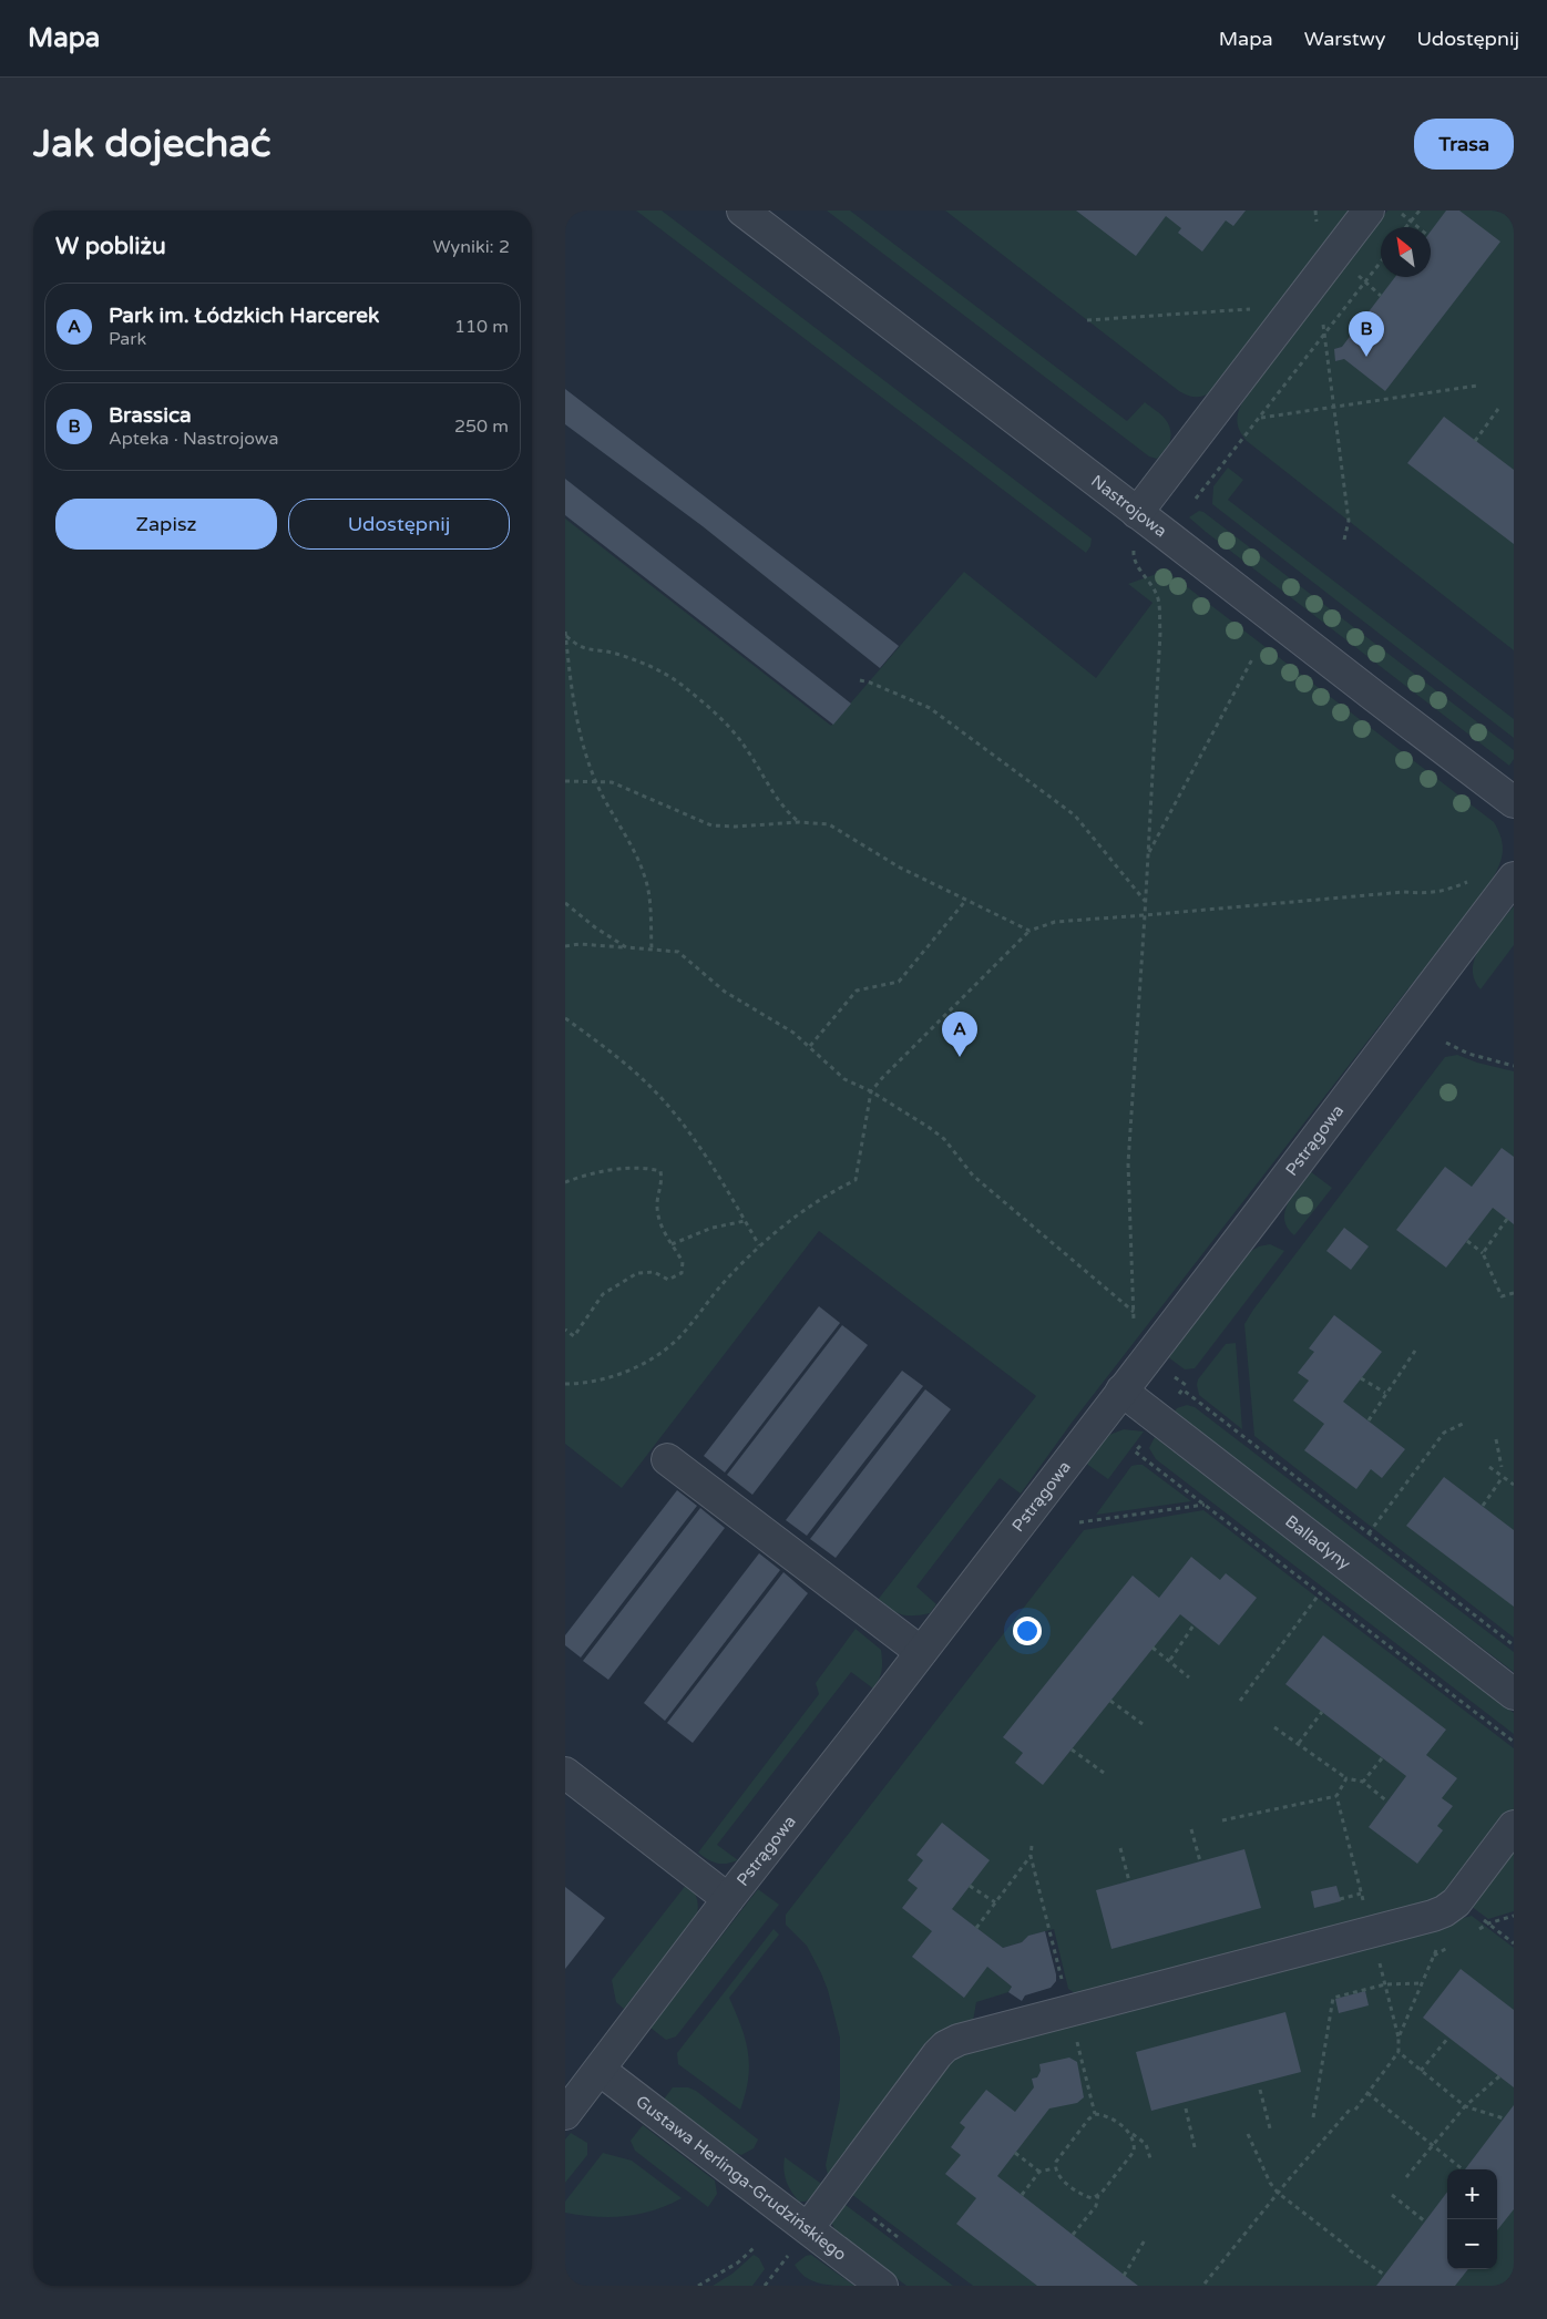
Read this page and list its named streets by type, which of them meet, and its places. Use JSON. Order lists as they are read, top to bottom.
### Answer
{
  "streets": {
    "street": [
      "Nastrojowa",
      "Pstrągowa",
      "Balladyny",
      "Gustawa Herlinga-Grudzińskiego"
    ]
  },
  "crossings": [
    ["Pstrągowa", "Balladyny"],
    ["Pstrągowa", "Gustawa Herlinga-Grudzińskiego"]
  ],
  "north": "top left",
  "page": {
    "header": "Mapa",
    "nav": ["Mapa", "Warstwy", "Udostępnij"],
    "buttons": [
      "Trasa",
      ["Zapisz", "Udostępnij"]
    ],
    "title": "Jak dojechać",
    "heading": ["W pobliżu", "Wyniki: 2"],
    "list": [
      {
        "mark": "A",
        "name": "Park im. Łódzkich Harcerek",
        "note": "Park",
        "value": "110 m"
      },
      {
        "mark": "B",
        "name": "Brassica",
        "note": "Apteka · Nastrojowa",
        "value": "250 m"
      }
    ],
    "pins": ["B", "A"],
    "map_buttons": ["+", "−"]
  }
}
